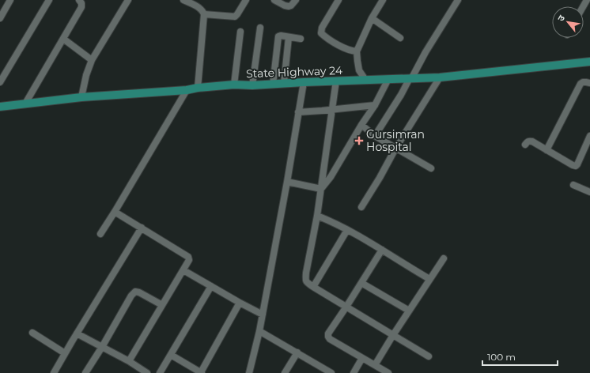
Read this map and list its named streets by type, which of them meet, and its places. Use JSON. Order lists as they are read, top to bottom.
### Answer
{
  "streets": {
    "main road": ["State Highway 24"]
  },
  "places": {
    "health": ["Gursimran Hospital"]
  },
  "scale_bar": "100 m",
  "north": "top left"
}
